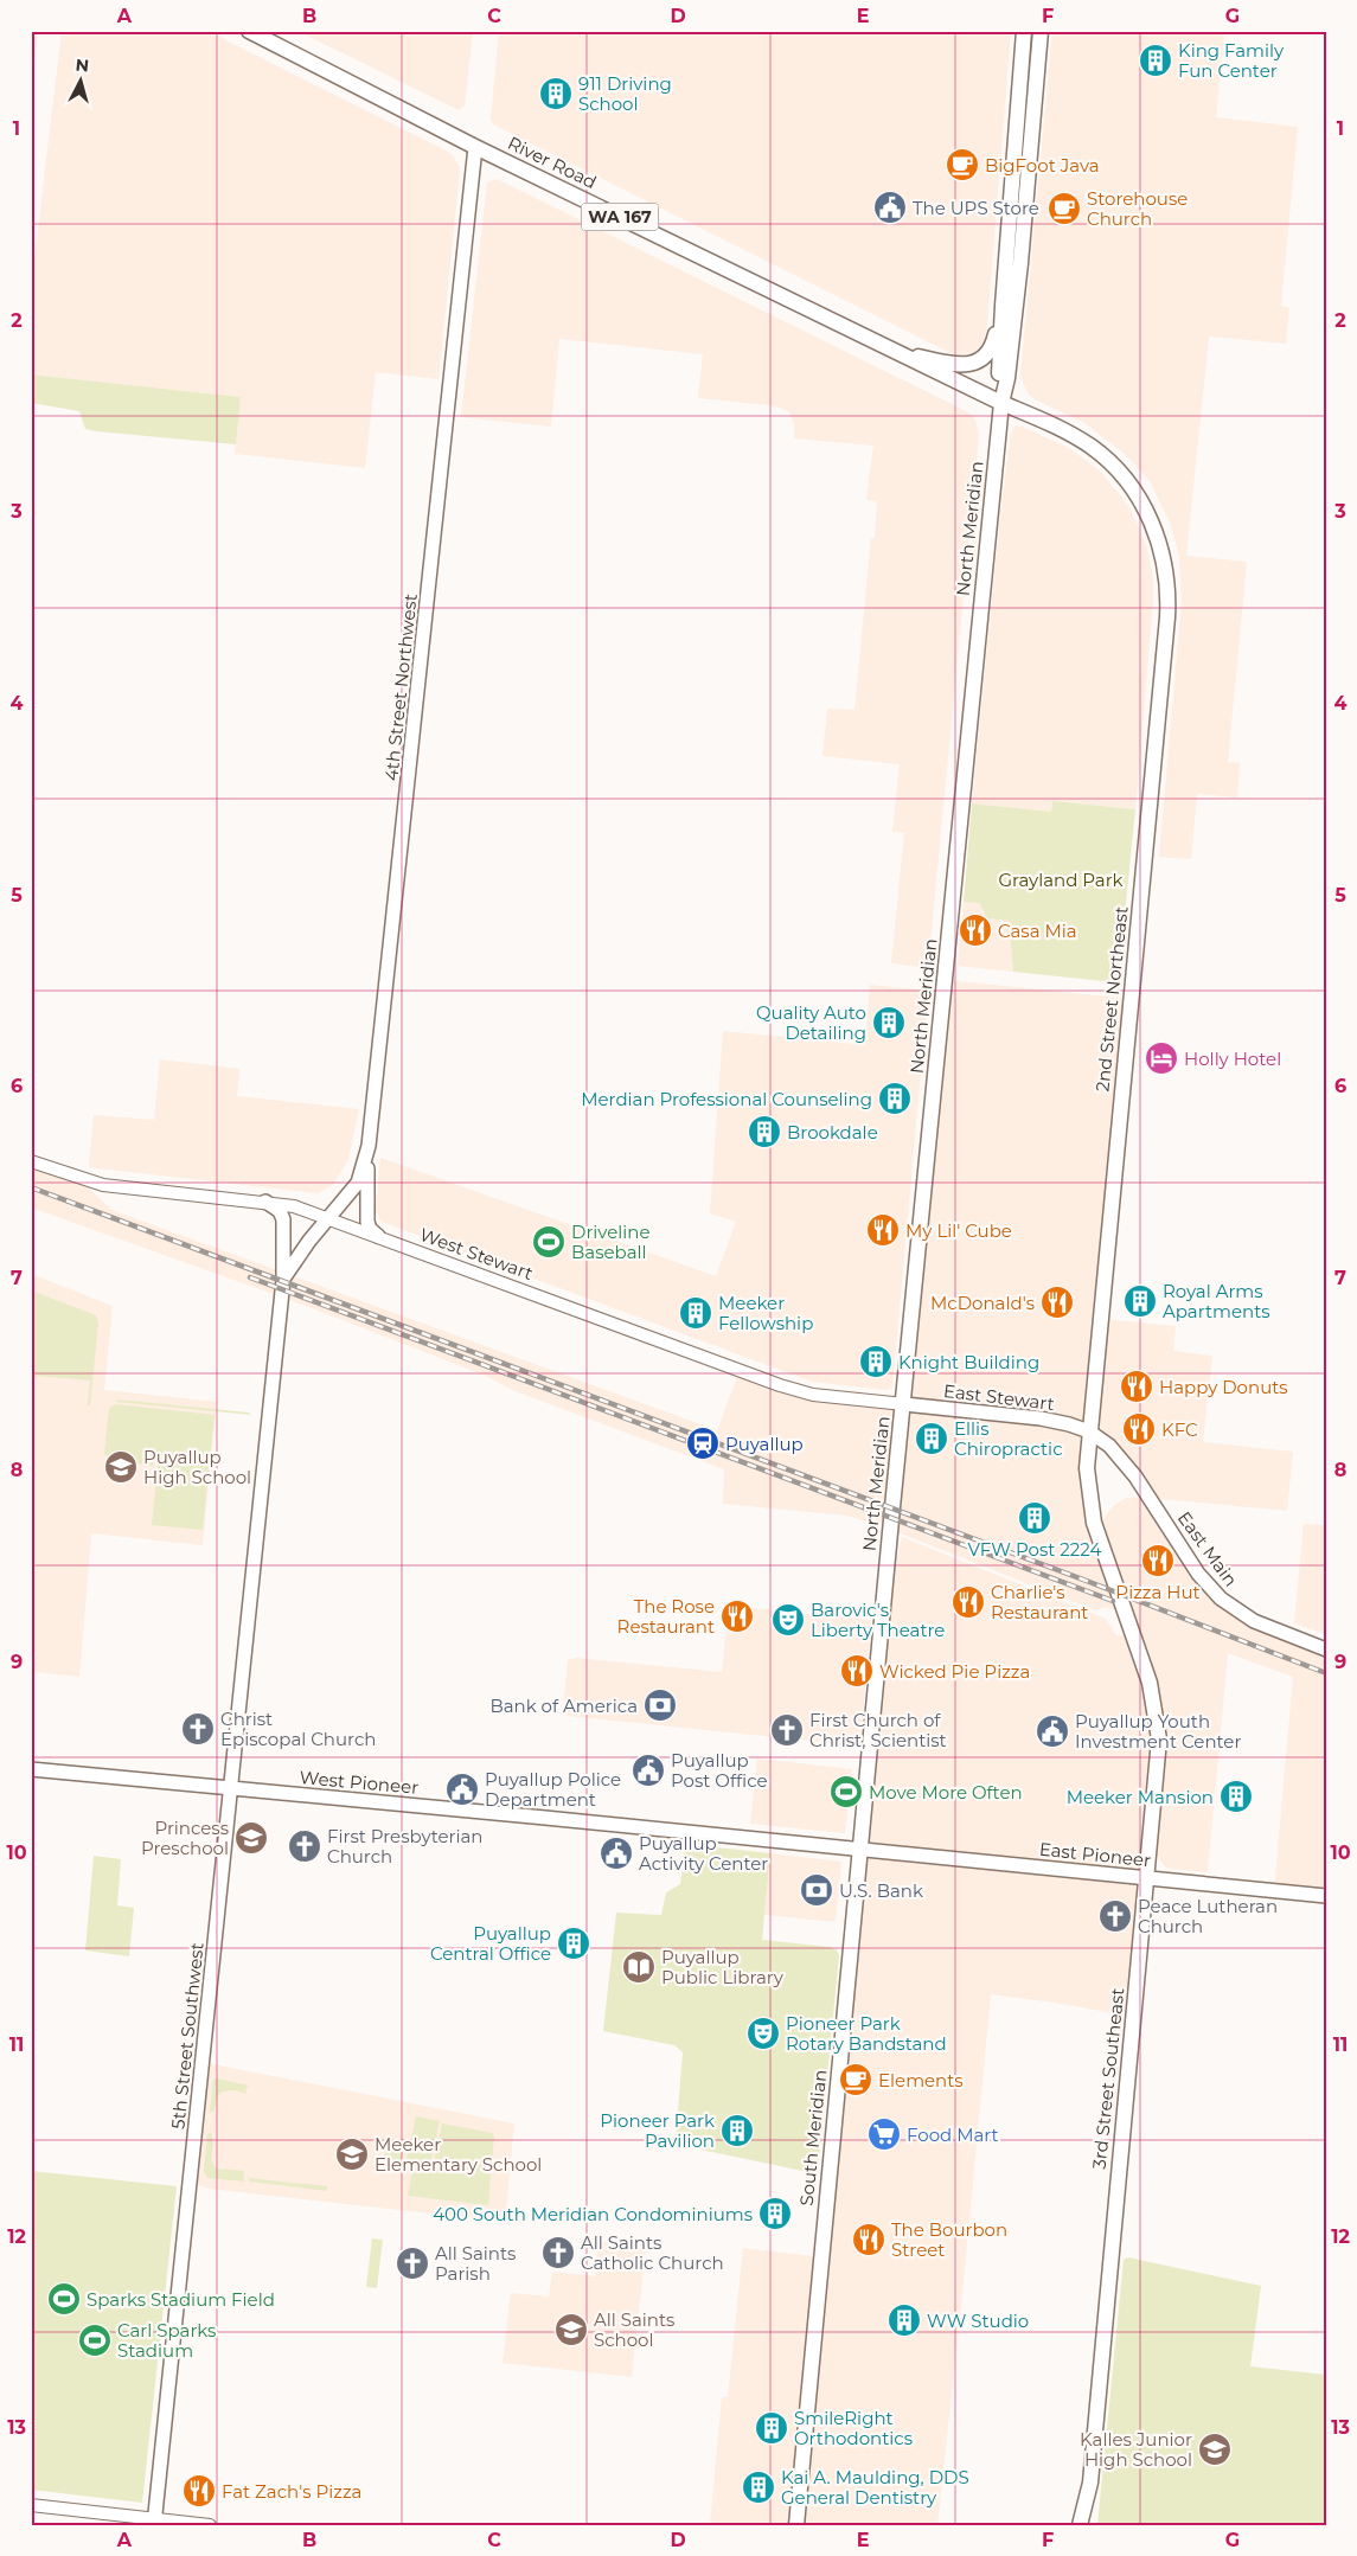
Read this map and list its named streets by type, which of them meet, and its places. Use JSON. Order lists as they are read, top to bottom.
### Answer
{
  "streets": {
    "main road": [
      "River Road",
      "WA 167",
      "North Meridian",
      "4th Street Northwest",
      "2nd Street Northeast",
      "East Stewart",
      "East Main",
      "West Pioneer",
      "East Pioneer",
      "5th Street Southwest",
      "3rd Street Southeast",
      "South Meridian"
    ],
    "street": ["West Stewart"]
  },
  "crossings": [
    ["River Road", "WA 167"],
    ["River Road", "North Meridian"],
    ["River Road", "4th Street Northwest"],
    ["River Road", "2nd Street Northeast"],
    ["WA 167", "North Meridian"],
    ["North Meridian", "2nd Street Northeast"],
    ["North Meridian", "West Stewart"],
    ["North Meridian", "East Stewart"],
    ["North Meridian", "South Meridian"],
    ["4th Street Northwest", "West Stewart"],
    ["4th Street Northwest", "5th Street Southwest"],
    ["2nd Street Northeast", "East Stewart"],
    ["2nd Street Northeast", "East Main"],
    ["2nd Street Northeast", "3rd Street Southeast"],
    ["West Stewart", "East Stewart"],
    ["West Stewart", "5th Street Southwest"],
    ["East Stewart", "East Main"],
    ["West Pioneer", "East Pioneer"],
    ["West Pioneer", "5th Street Southwest"],
    ["West Pioneer", "South Meridian"],
    ["East Pioneer", "3rd Street Southeast"],
    ["East Pioneer", "South Meridian"]
  ],
  "parks": ["Grayland Park"],
  "places": {
    "building": [
      "King Family Fun Center",
      "911 Driving School",
      "Quality Auto Detailing",
      "Merdian Professional Counseling",
      "Brookdale",
      "Royal Arms Apartments",
      "Meeker Fellowship",
      "Knight Building",
      "Ellis Chiropractic",
      "VFW Post 2224",
      "Meeker Mansion",
      "Puyallup Central Office",
      "Pioneer Park Pavilion",
      "400 South Meridian Condominiums",
      "WW Studio",
      "SmileRight Orthodontics",
      "Kai A. Maulding, DDS General Dentistry"
    ],
    "cafe": ["BigFoot Java", "Storehouse Church", "Elements"],
    "public building": [
      "The UPS Store",
      "Puyallup Youth Investment Center",
      "Puyallup Post Office",
      "Puyallup Police Department",
      "Puyallup Activity Center"
    ],
    "restaurant": [
      "Casa Mia",
      "My Lil' Cube",
      "McDonald's",
      "Happy Donuts",
      "KFC",
      "Pizza Hut",
      "Charlie's Restaurant",
      "The Rose Restaurant",
      "Wicked Pie Pizza",
      "The Bourbon Street",
      "Fat Zach's Pizza"
    ],
    "hotel": ["Holly Hotel"],
    "sports": [
      "Driveline Baseball",
      "Move More Often",
      "Sparks Stadium Field",
      "Carl Sparks Stadium"
    ],
    "station": ["Puyallup"],
    "school or university": [
      "Puyallup High School",
      "Princess Preschool",
      "Meeker Elementary School",
      "All Saints School",
      "Kalles Junior High School"
    ],
    "theatre": ["Barovic's Liberty Theatre", "Pioneer Park Rotary Bandstand"],
    "bank": ["Bank of America", "U.S. Bank"],
    "church": [
      "Christ Episcopal Church",
      "First Church of Christ, Scientist",
      "First Presbyterian Church",
      "Peace Lutheran Church",
      "All Saints Catholic Church",
      "All Saints Parish"
    ],
    "library": ["Puyallup Public Library"],
    "supermarket": ["Food Mart"]
  },
  "north": "top",
  "grid": {
    "columns": [
      "A",
      "B",
      "C",
      "D",
      "E",
      "F",
      "G"
    ],
    "rows": [
      "1",
      "2",
      "3",
      "4",
      "5",
      "6",
      "7",
      "8",
      "9",
      "10",
      "11",
      "12",
      "13"
    ]
  }
}
